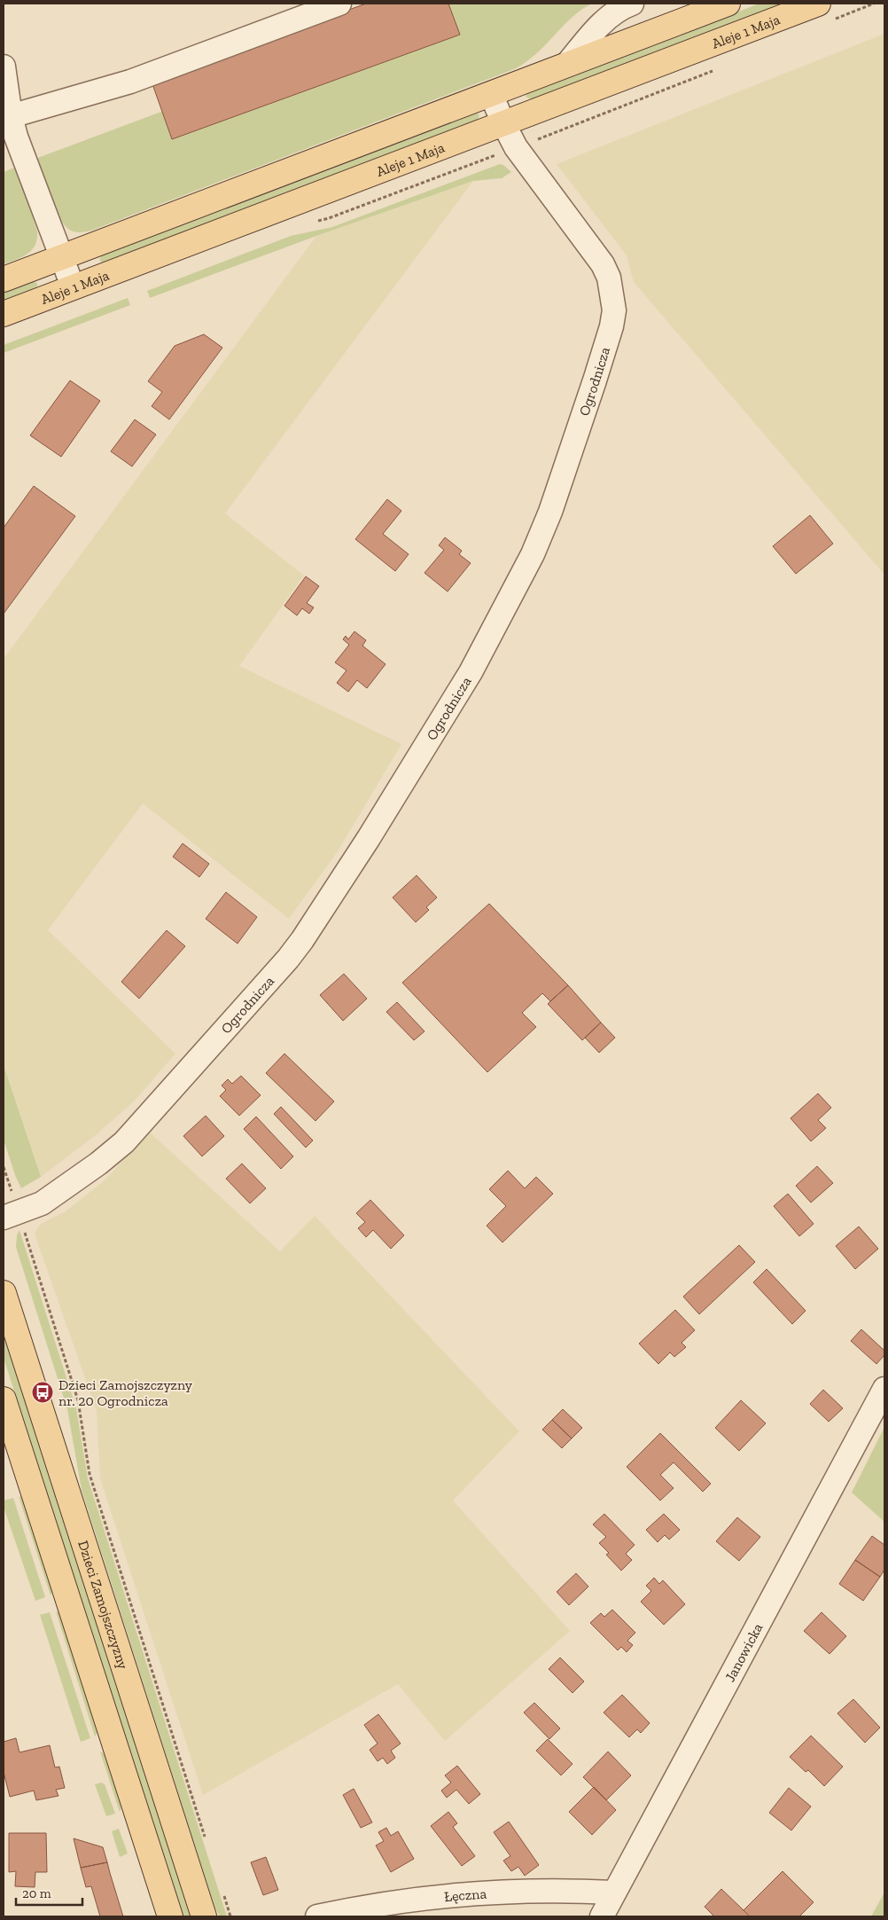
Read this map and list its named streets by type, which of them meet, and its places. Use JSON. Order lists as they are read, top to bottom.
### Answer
{
  "streets": {
    "main road": ["Aleje 1 Maja", "Dzieci Zamojszczyzny"],
    "street": ["Ogrodnicza", "Janowicka", "Łęczna"]
  },
  "crossings": [
    ["Aleje 1 Maja", "Ogrodnicza"],
    ["Janowicka", "Łęczna"]
  ],
  "places": {
    "bus stop": ["Dzieci Zamojszczyzny nr. 20 Ogrodnicza"]
  },
  "scale_bar": "20 m"
}
